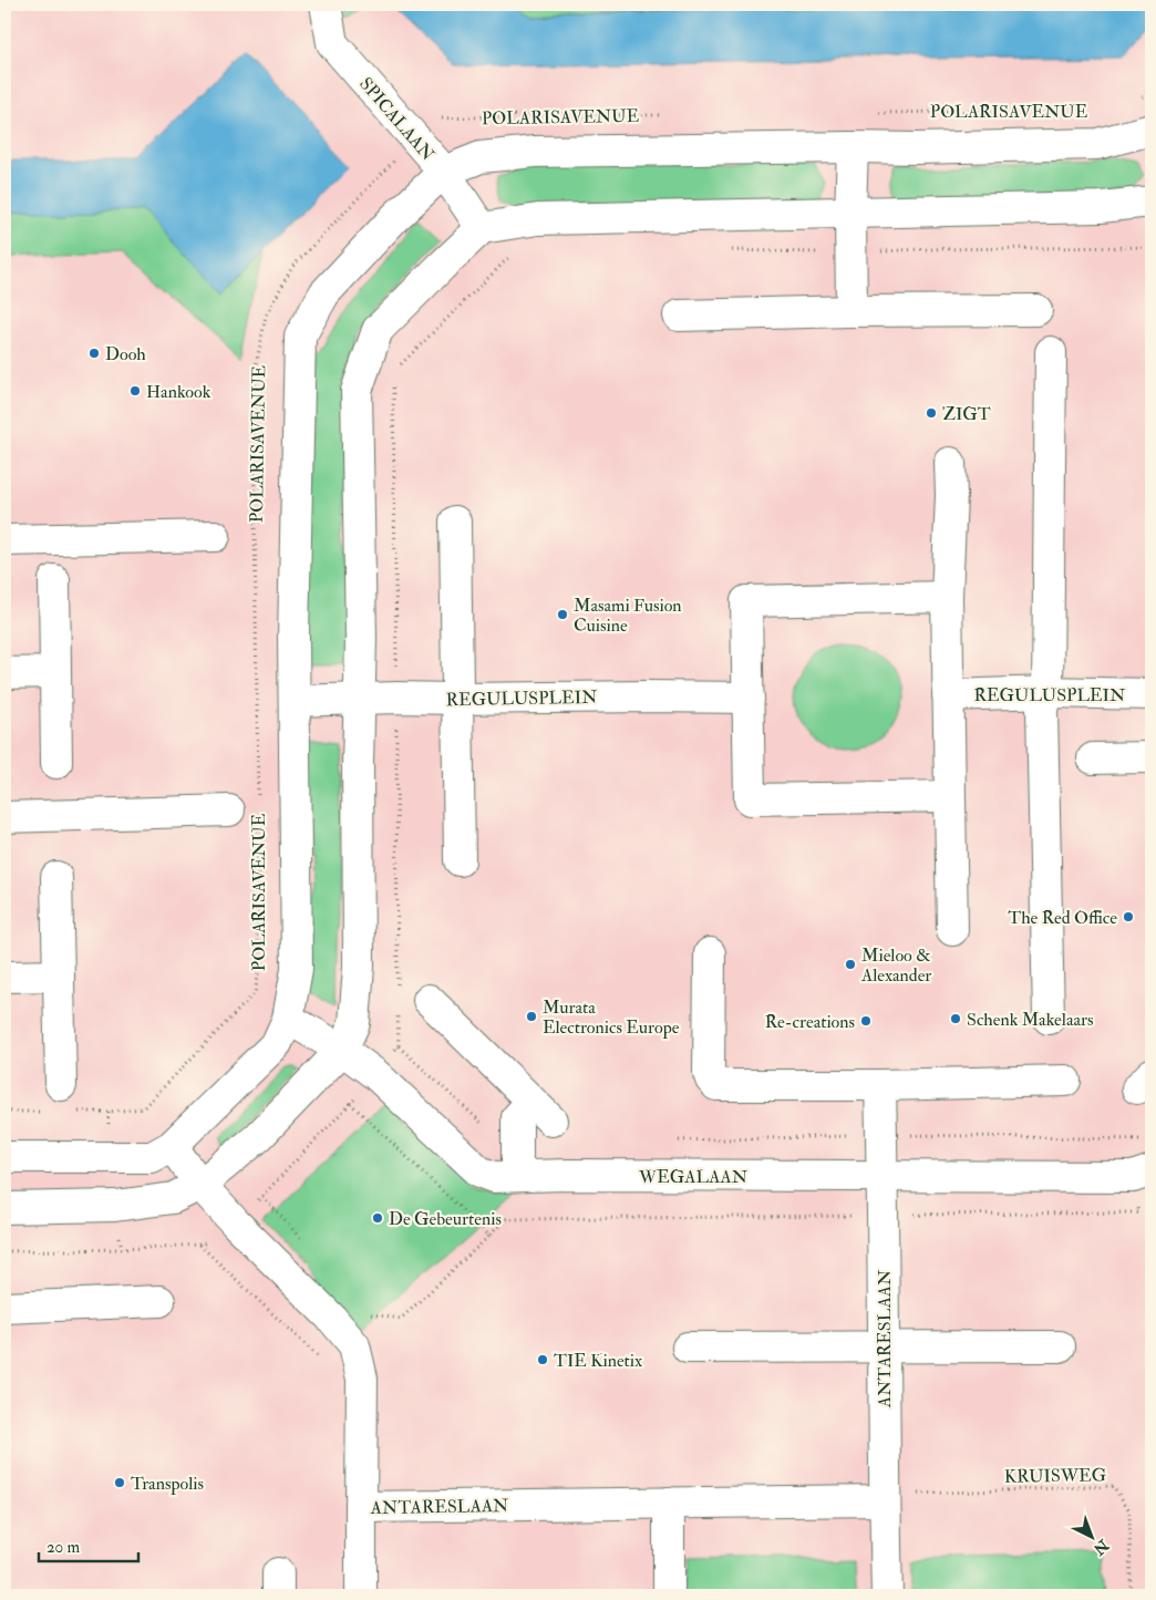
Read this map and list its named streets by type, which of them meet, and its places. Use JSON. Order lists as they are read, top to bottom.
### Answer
{
  "streets": {
    "street": [
      "POLARISAVENUE",
      "SPICALAAN",
      "REGULUSPLEIN",
      "WEGALAAN",
      "ANTARESLAAN"
    ],
    "path": ["KRUISWEG"]
  },
  "crossings": [
    ["POLARISAVENUE", "SPICALAAN"],
    ["POLARISAVENUE", "REGULUSPLEIN"],
    ["POLARISAVENUE", "WEGALAAN"],
    ["POLARISAVENUE", "ANTARESLAAN"],
    ["WEGALAAN", "ANTARESLAAN"],
    ["ANTARESLAAN", "KRUISWEG"]
  ],
  "places": [
    "Dooh",
    "Hankook",
    "ZIGT",
    "Masami Fusion Cuisine",
    "The Red Office",
    "Mieloo & Alexander",
    "Murata Electronics Europe",
    "Schenk Makelaars",
    "Re-creations",
    "De Gebeurtenis",
    "TIE Kinetix",
    "Transpolis"
  ],
  "scale_bar": "20 m",
  "north": "bottom right"
}
